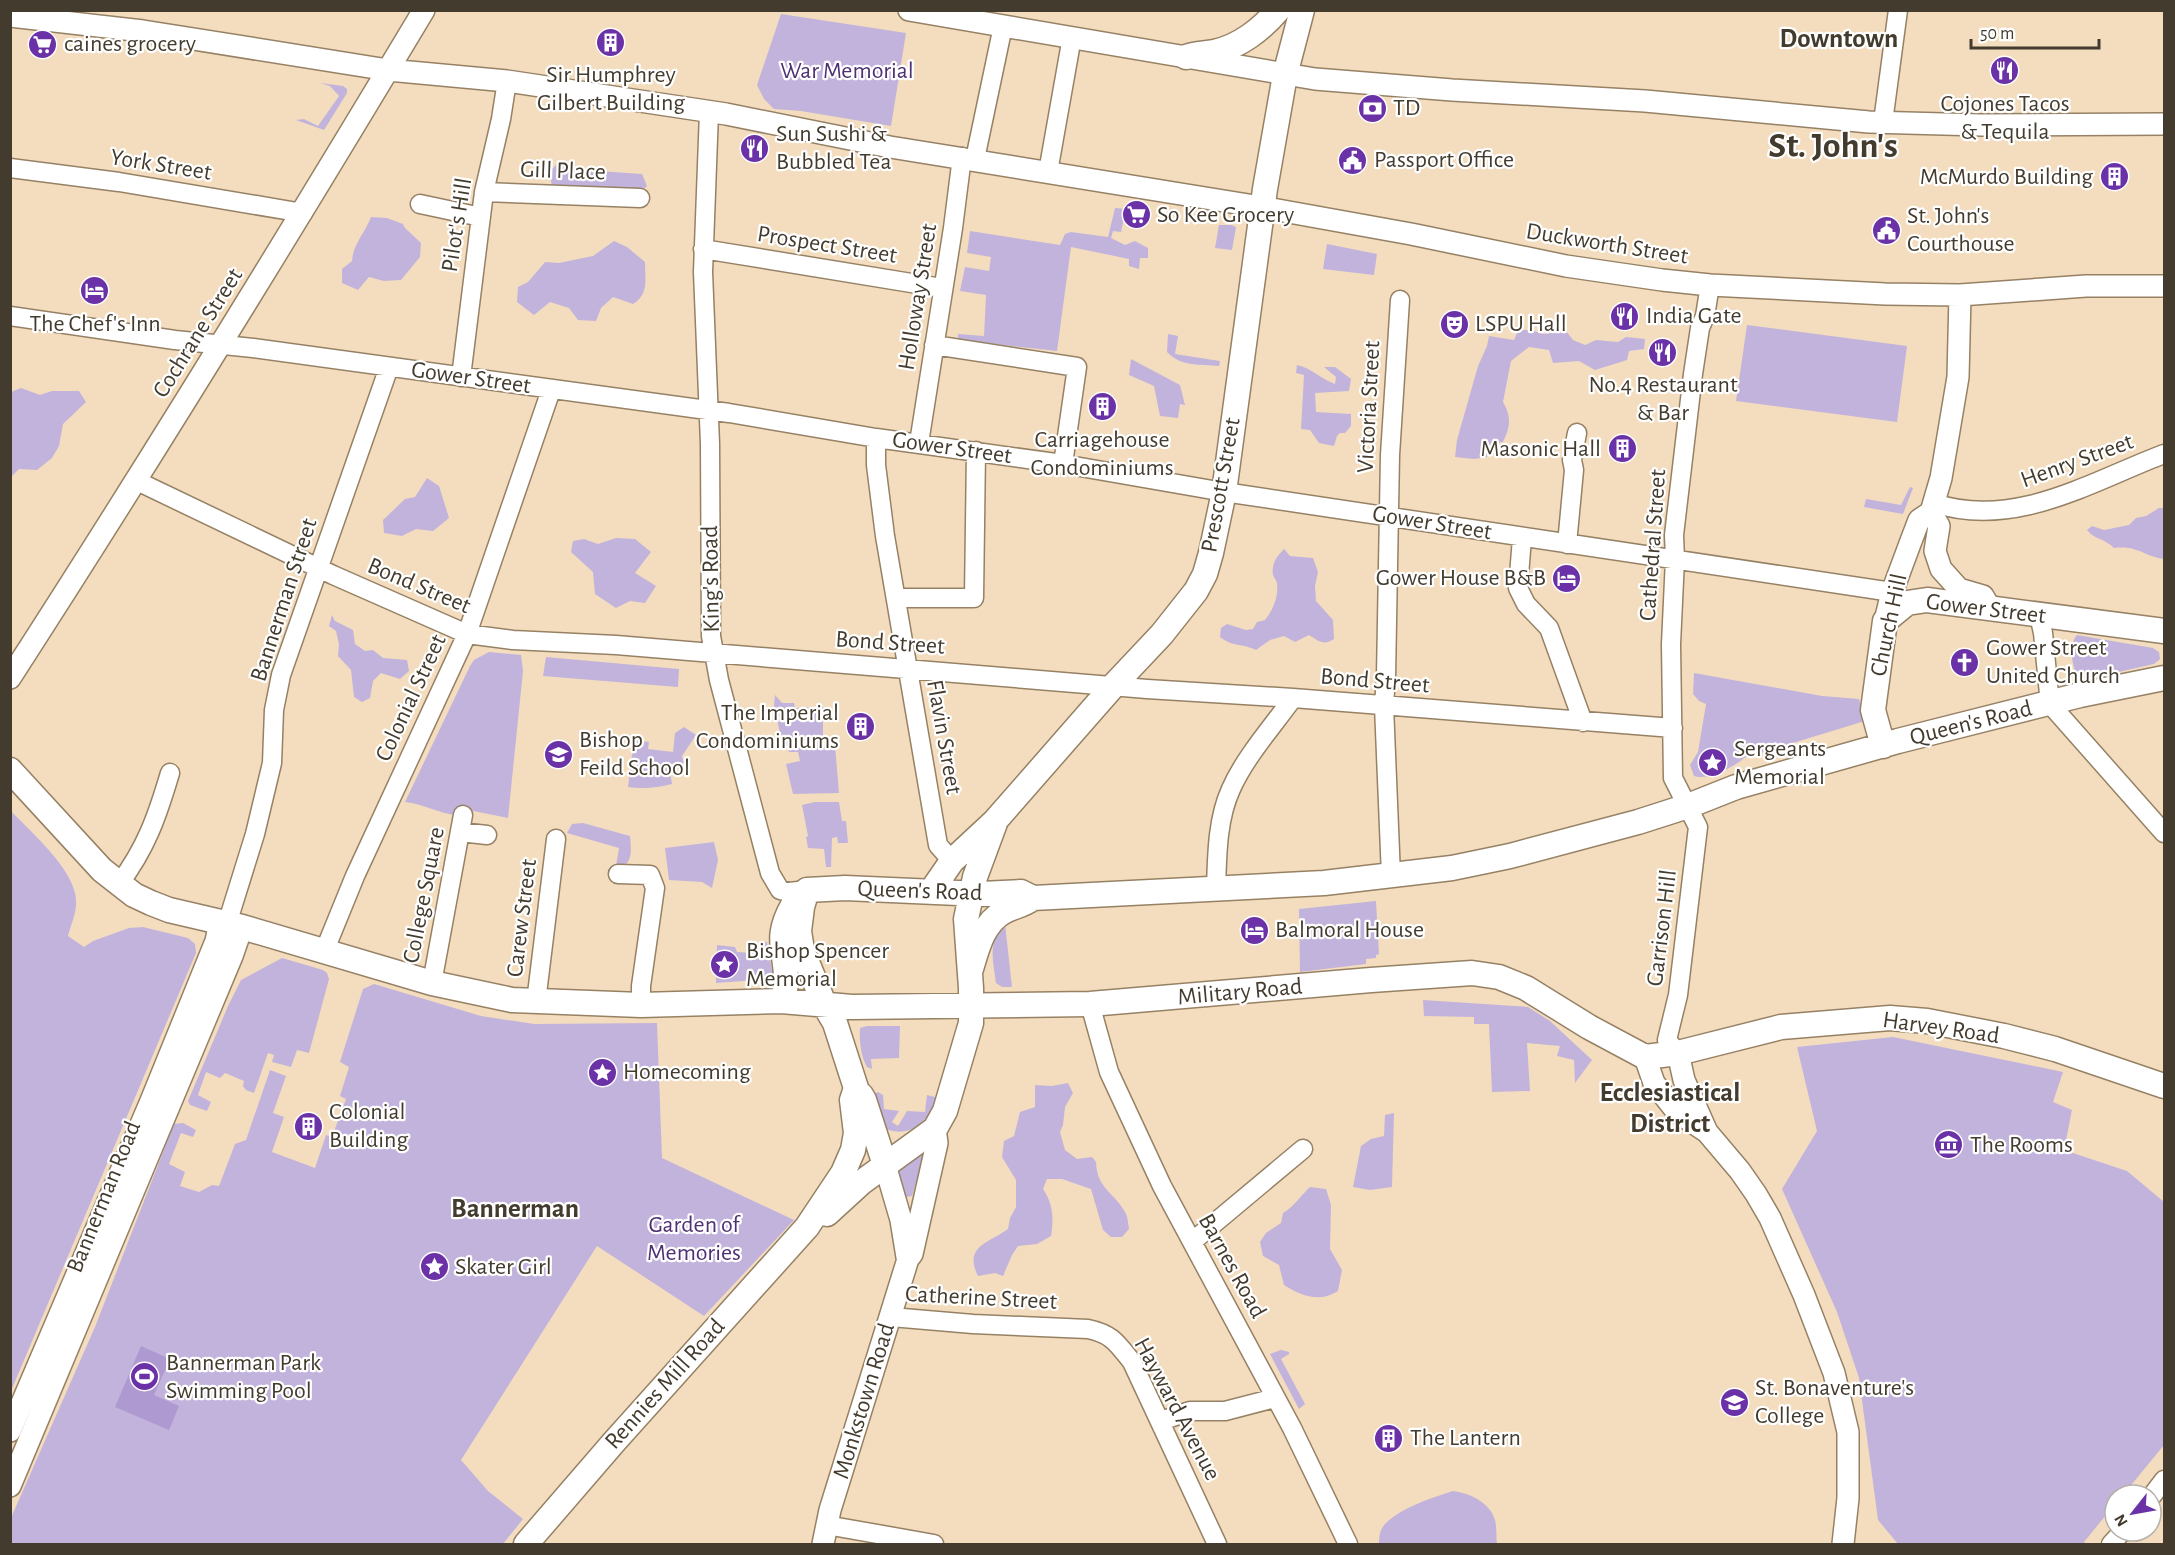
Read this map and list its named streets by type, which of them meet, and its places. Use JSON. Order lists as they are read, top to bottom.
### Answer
{
  "streets": {
    "main road": [
      "Gower Street",
      "Prescott Street",
      "Church Hill",
      "Queen's Road",
      "Military Road",
      "Harvey Road",
      "Rennies Mill Road",
      "Monkstown Road"
    ],
    "street": [
      "York Street",
      "Gill Place",
      "Pilot's Hill",
      "Duckworth Street",
      "Prospect Street",
      "Holloway Street",
      "Cochrane Street",
      "Victoria Street",
      "Henry Street",
      "Cathedral Street",
      "King's Road",
      "Bond Street",
      "Bannerman Street",
      "Colonial Street",
      "Flavin Street",
      "College Square",
      "Carew Street",
      "Garrison Hill",
      "Bannerman Road",
      "Barnes Road",
      "Catherine Street",
      "Hayward Avenue"
    ]
  },
  "crossings": [
    ["York Street", "Cochrane Street"],
    ["Gill Place", "Pilot's Hill"],
    ["Pilot's Hill", "Duckworth Street"],
    ["Pilot's Hill", "Gower Street"],
    ["Duckworth Street", "Holloway Street"],
    ["Duckworth Street", "Cochrane Street"],
    ["Duckworth Street", "Prescott Street"],
    ["Duckworth Street", "Cathedral Street"],
    ["Duckworth Street", "King's Road"],
    ["Duckworth Street", "Church Hill"],
    ["Prospect Street", "Holloway Street"],
    ["Prospect Street", "King's Road"],
    ["Holloway Street", "Gower Street"],
    ["Cochrane Street", "Gower Street"],
    ["Cochrane Street", "Bond Street"],
    ["Gower Street", "Victoria Street"],
    ["Gower Street", "Prescott Street"],
    ["Gower Street", "Cathedral Street"],
    ["Gower Street", "King's Road"],
    ["Gower Street", "Bannerman Street"],
    ["Gower Street", "Church Hill"],
    ["Gower Street", "Colonial Street"],
    ["Gower Street", "Flavin Street"],
    ["Victoria Street", "Bond Street"],
    ["Victoria Street", "Queen's Road"],
    ["Henry Street", "Church Hill"],
    ["Prescott Street", "Bond Street"],
    ["Prescott Street", "Queen's Road"],
    ["Prescott Street", "Flavin Street"],
    ["Prescott Street", "Military Road"],
    ["Prescott Street", "Monkstown Road"],
    ["Cathedral Street", "Bond Street"],
    ["Cathedral Street", "Queen's Road"],
    ["Cathedral Street", "Garrison Hill"],
    ["King's Road", "Bond Street"],
    ["King's Road", "Queen's Road"],
    ["King's Road", "Rennies Mill Road"],
    ["Bond Street", "Bannerman Street"],
    ["Bond Street", "Colonial Street"],
    ["Bond Street", "Flavin Street"],
    ["Bannerman Street", "Military Road"],
    ["Bannerman Street", "Bannerman Road"],
    ["Church Hill", "Queen's Road"],
    ["Colonial Street", "Military Road"],
    ["Queen's Road", "Garrison Hill"],
    ["Queen's Road", "Rennies Mill Road"],
    ["College Square", "Military Road"],
    ["Carew Street", "Military Road"],
    ["Garrison Hill", "Harvey Road"],
    ["Military Road", "Bannerman Road"],
    ["Military Road", "Barnes Road"],
    ["Military Road", "Rennies Mill Road"],
    ["Military Road", "Monkstown Road"],
    ["Catherine Street", "Monkstown Road"],
    ["Catherine Street", "Hayward Avenue"],
    ["Rennies Mill Road", "Monkstown Road"]
  ],
  "districts": [
    "Downtown",
    "St. John's",
    "Ecclesiastical District",
    "Bannerman"
  ],
  "parks": ["War Memorial", "Garden of Memories"],
  "places": {
    "building": [
      "Sir Humphrey Gilbert Building",
      "McMurdo Building",
      "Carriagehouse Condominiums",
      "Masonic Hall",
      "The Imperial Condominiums",
      "Colonial Building",
      "The Lantern"
    ],
    "supermarket": ["caines grocery", "So Kee Grocery"],
    "restaurant": [
      "Cojones Tacos & Tequila",
      "Sun Sushi & Bubbled Tea",
      "India Gate",
      "No.4 Restaurant & Bar"
    ],
    "bank": ["TD"],
    "public building": ["Passport Office", "St. John's Courthouse"],
    "hotel": ["The Chef's Inn", "Gower House B&B", "Balmoral House"],
    "theatre": ["LSPU Hall"],
    "church": ["Gower Street United Church"],
    "school or university": ["Bishop Feild School", "St. Bonaventure's College"],
    "place": [
      "Sergeants Memorial",
      "Bishop Spencer Memorial",
      "Homecoming",
      "Skater Girl"
    ],
    "museum": ["The Rooms"],
    "sports": ["Bannerman Park Swimming Pool"]
  },
  "scale_bar": "50 m",
  "north": "bottom left"
}
